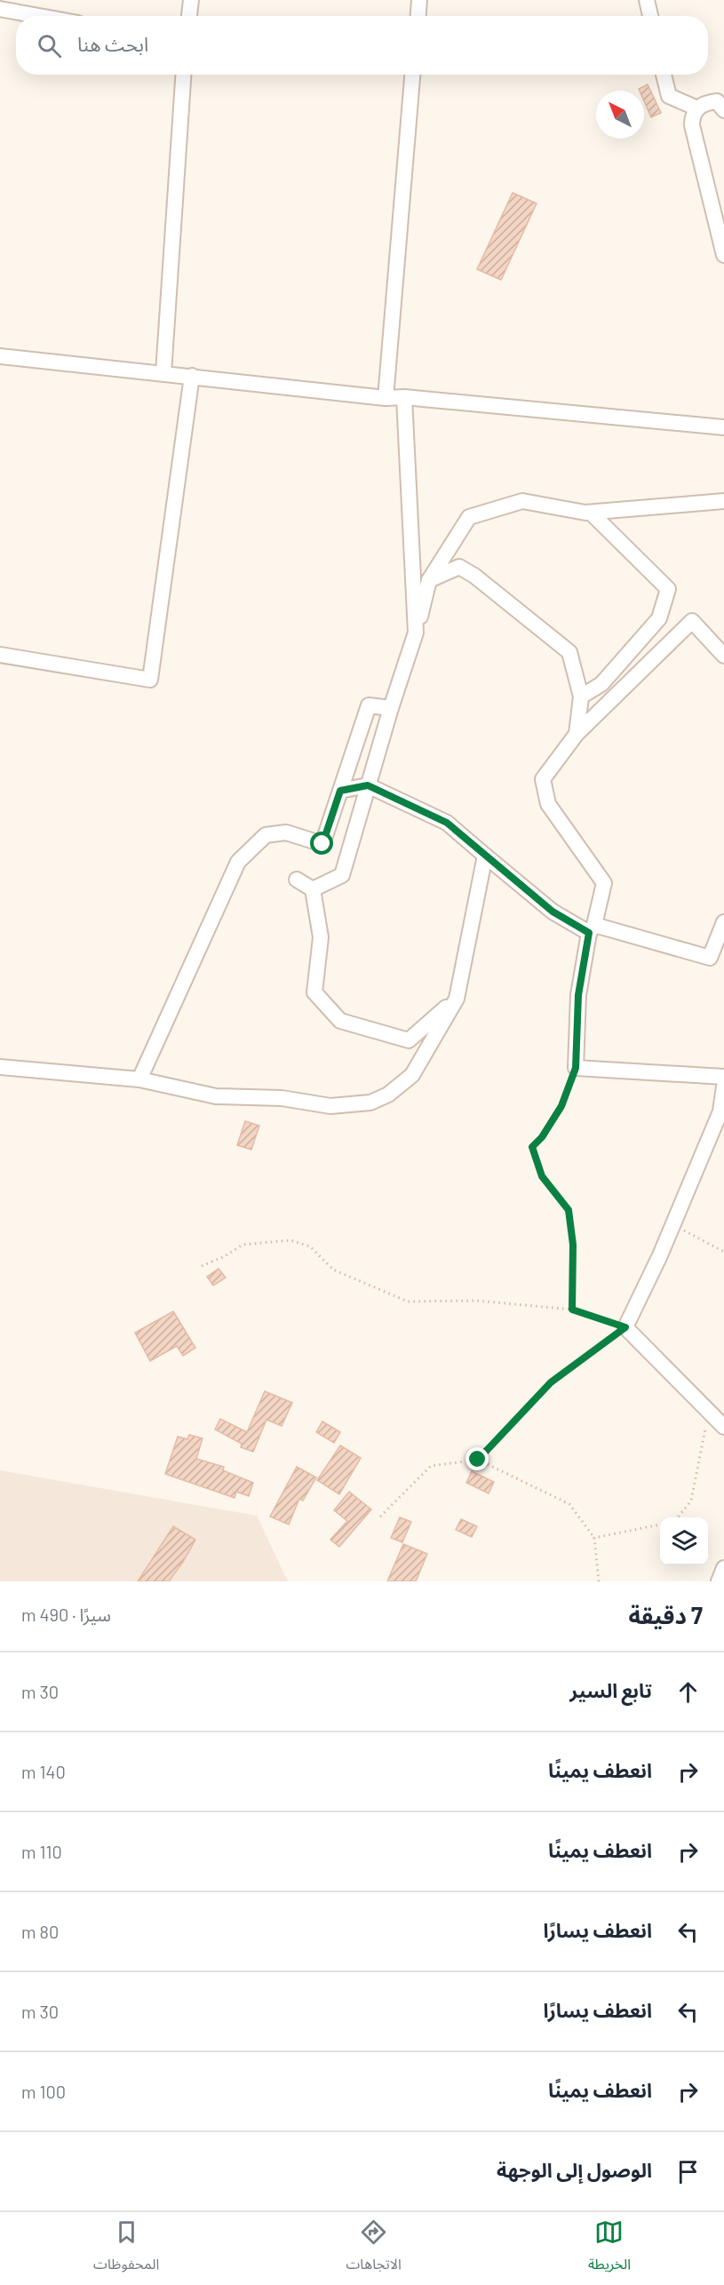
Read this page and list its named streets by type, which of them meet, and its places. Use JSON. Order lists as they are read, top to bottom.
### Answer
{
  "north": "top left",
  "page": {
    "search": "ابحث هنا",
    "heading": ["7 دقيقة", "سيرًا · 490 m"],
    "list": [
      ["تابع السير", "30 m"],
      ["انعطف يمينًا", "140 m"],
      ["انعطف يمينًا", "110 m"],
      ["انعطف يسارًا", "80 m"],
      ["انعطف يسارًا", "30 m"],
      ["انعطف يمينًا", "100 m"],
      "الوصول إلى الوجهة"
    ],
    "nav": ["الخريطة", "الاتجاهات", "المحفوظات"]
  }
}
